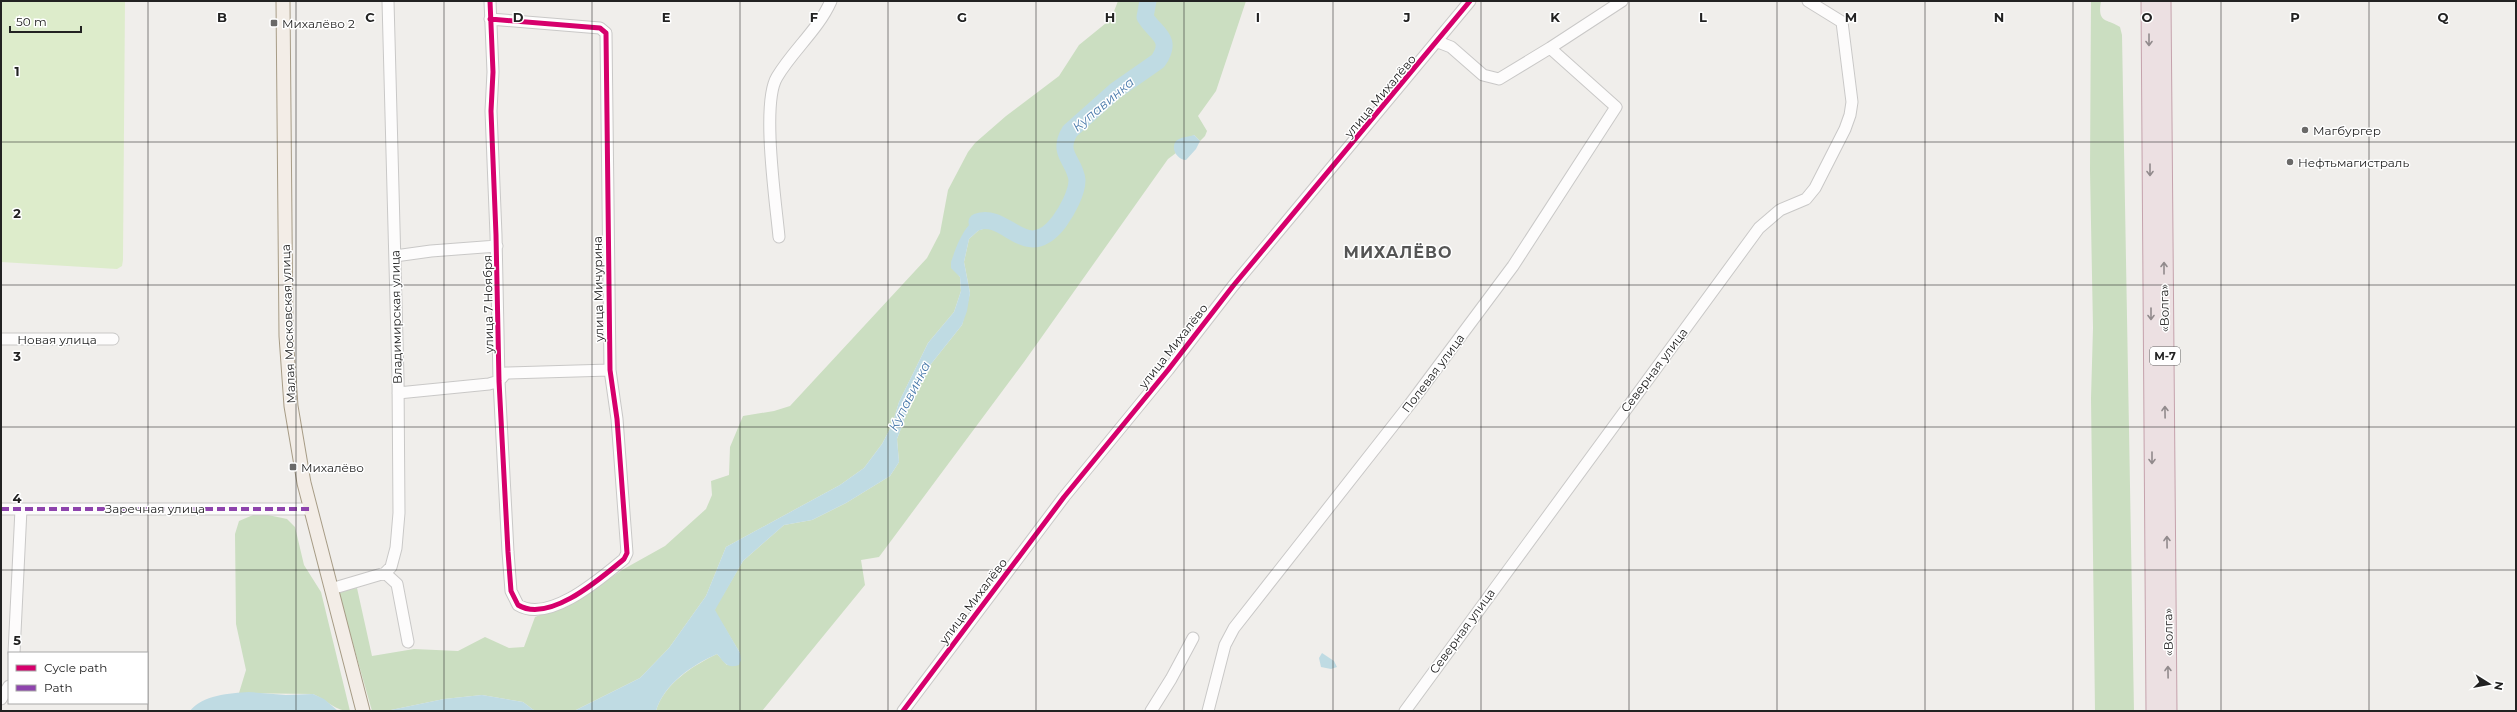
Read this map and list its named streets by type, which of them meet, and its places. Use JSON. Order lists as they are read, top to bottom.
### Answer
{
  "streets": {
    "highway": ["«Волга»", "М-7"],
    "main road": ["Малая Московская улица"],
    "street": [
      "улица Михалёво",
      "улица Мичурина",
      "улица 7 Ноября",
      "Владимирская улица",
      "Новая улица",
      "Северная улица",
      "Полевая улица",
      "Заречная улица"
    ]
  },
  "crossings": [
    ["улица Мичурина", "улица 7 Ноября"],
    ["Малая Московская улица", "Заречная улица"]
  ],
  "districts": ["МИХАЛЁВО"],
  "water": ["Купавинка"],
  "places": {
    "transit": ["Михалёво 2", "Михалёво"],
    "other": ["Магбургер", "Нефтьмагистраль"]
  },
  "legend": ["Cycle path", "Path"],
  "scale_bar": "50 m",
  "north": "right",
  "grid": {
    "columns": [
      "B",
      "C",
      "D",
      "E",
      "F",
      "G",
      "H",
      "I",
      "J",
      "K",
      "L",
      "M",
      "N",
      "O",
      "P",
      "Q"
    ],
    "rows": [
      "1",
      "2",
      "3",
      "4",
      "5"
    ]
  }
}
